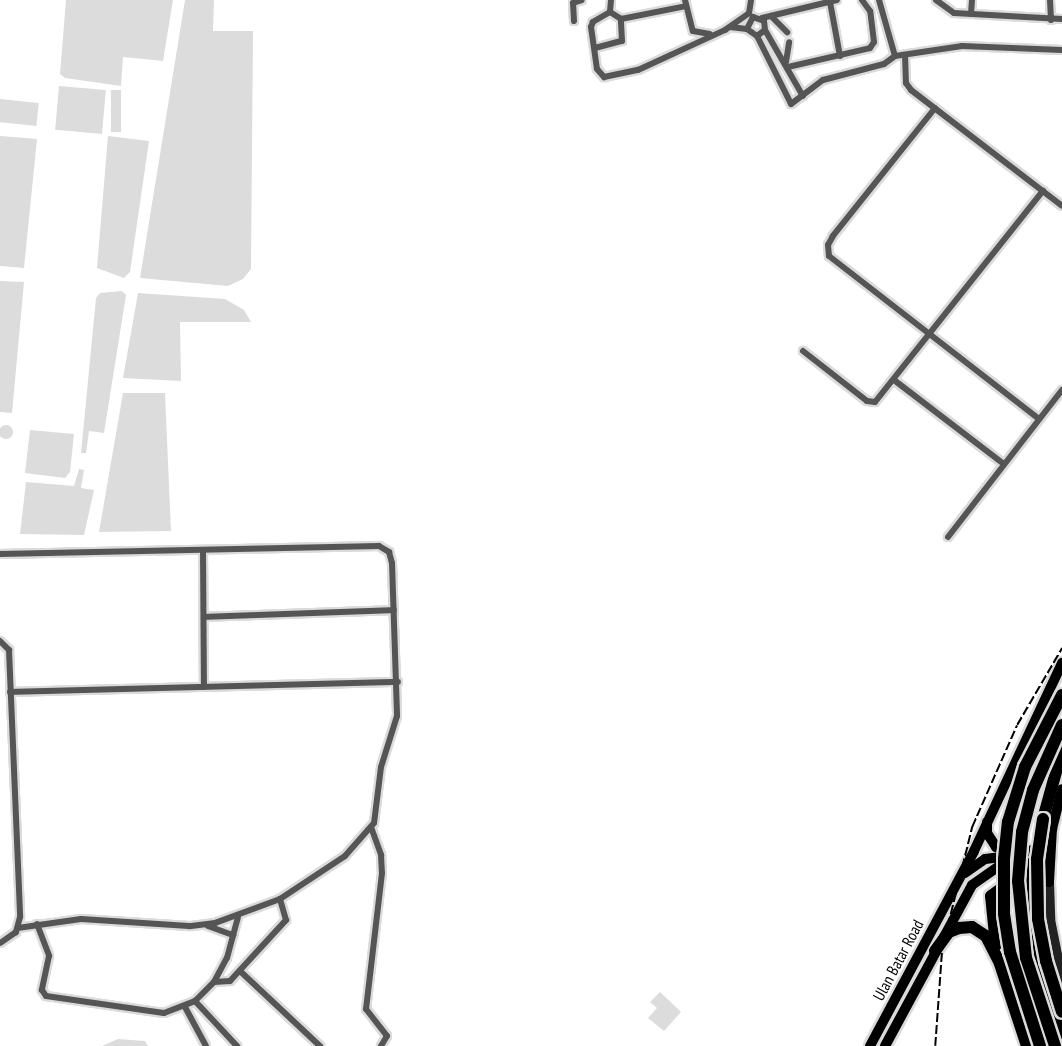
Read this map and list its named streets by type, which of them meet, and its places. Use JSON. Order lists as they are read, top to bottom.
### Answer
{
  "streets": {
    "main road": ["Ulan Batar Road"]
  }
}
